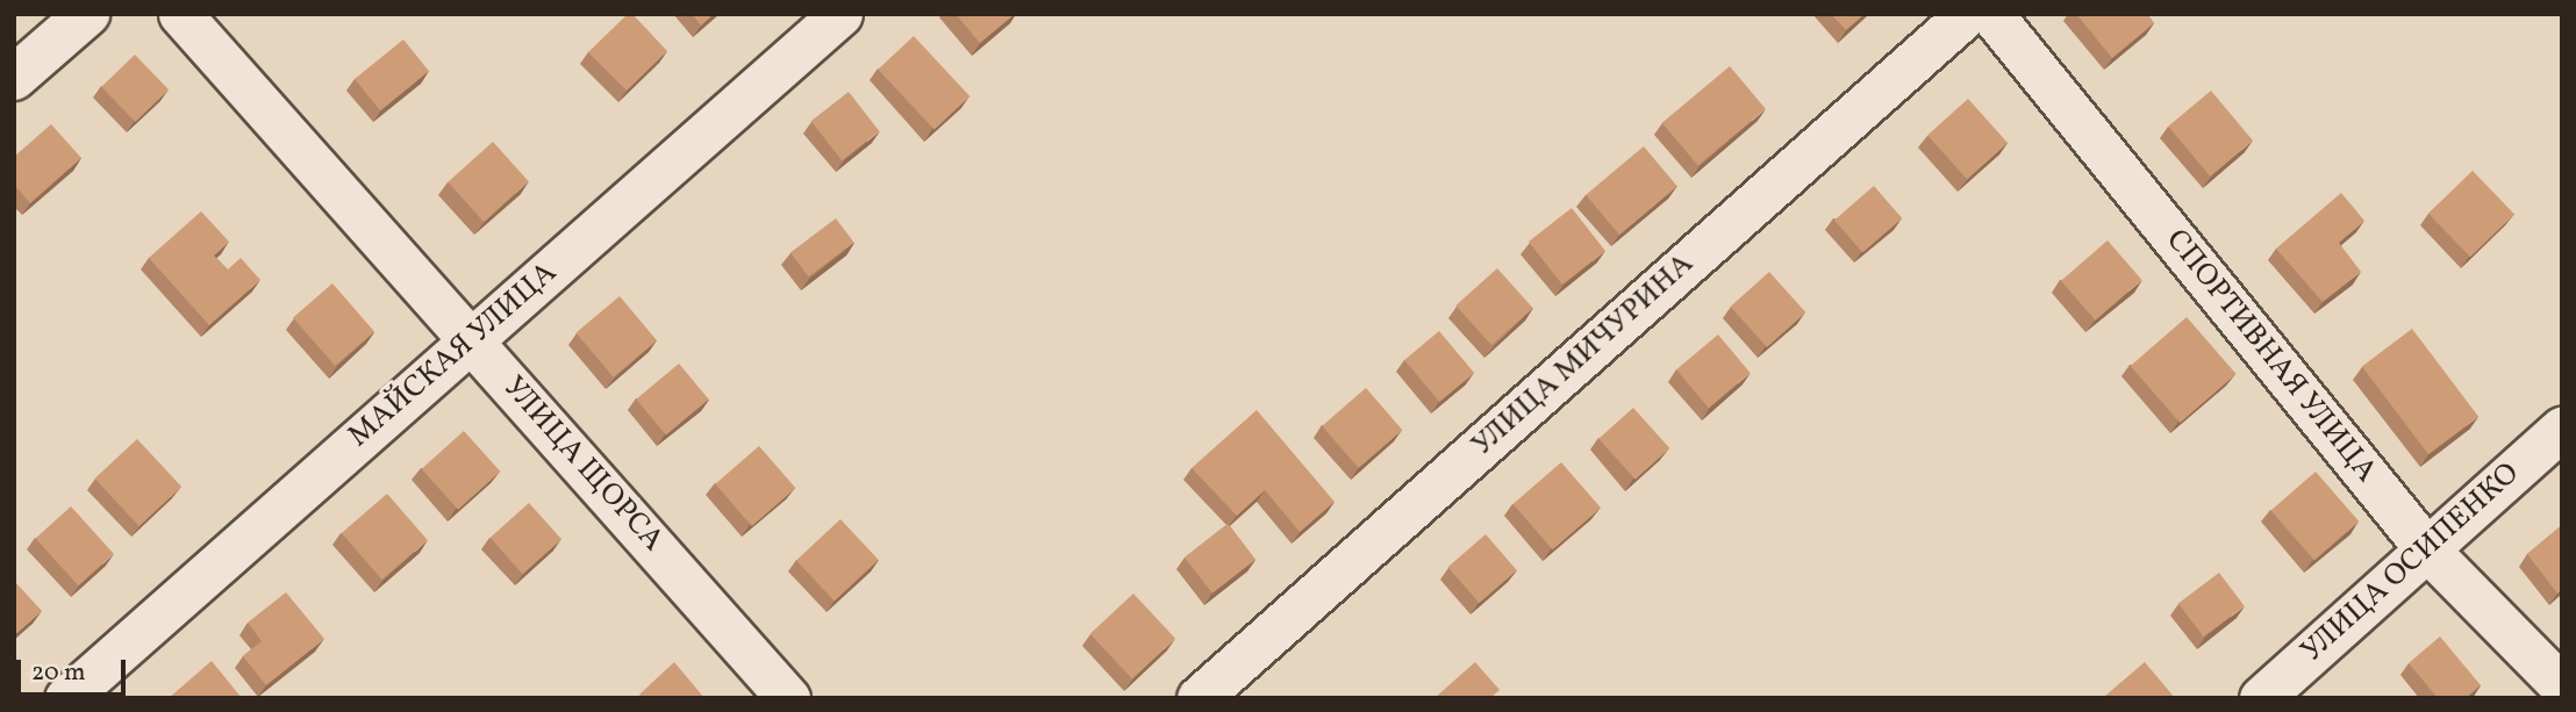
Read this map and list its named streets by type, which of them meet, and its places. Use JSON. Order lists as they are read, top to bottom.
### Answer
{
  "streets": {
    "street": [
      "МАЙСКАЯ УЛИЦА",
      "УЛИЦА МИЧУРИНА",
      "СПОРТИВНАЯ УЛИЦА",
      "УЛИЦА ЩОРСА",
      "УЛИЦА ОСИПЕНКО"
    ]
  },
  "crossings": [
    ["МАЙСКАЯ УЛИЦА", "УЛИЦА ЩОРСА"],
    ["СПОРТИВНАЯ УЛИЦА", "УЛИЦА ОСИПЕНКО"]
  ],
  "scale_bar": "20 m"
}
